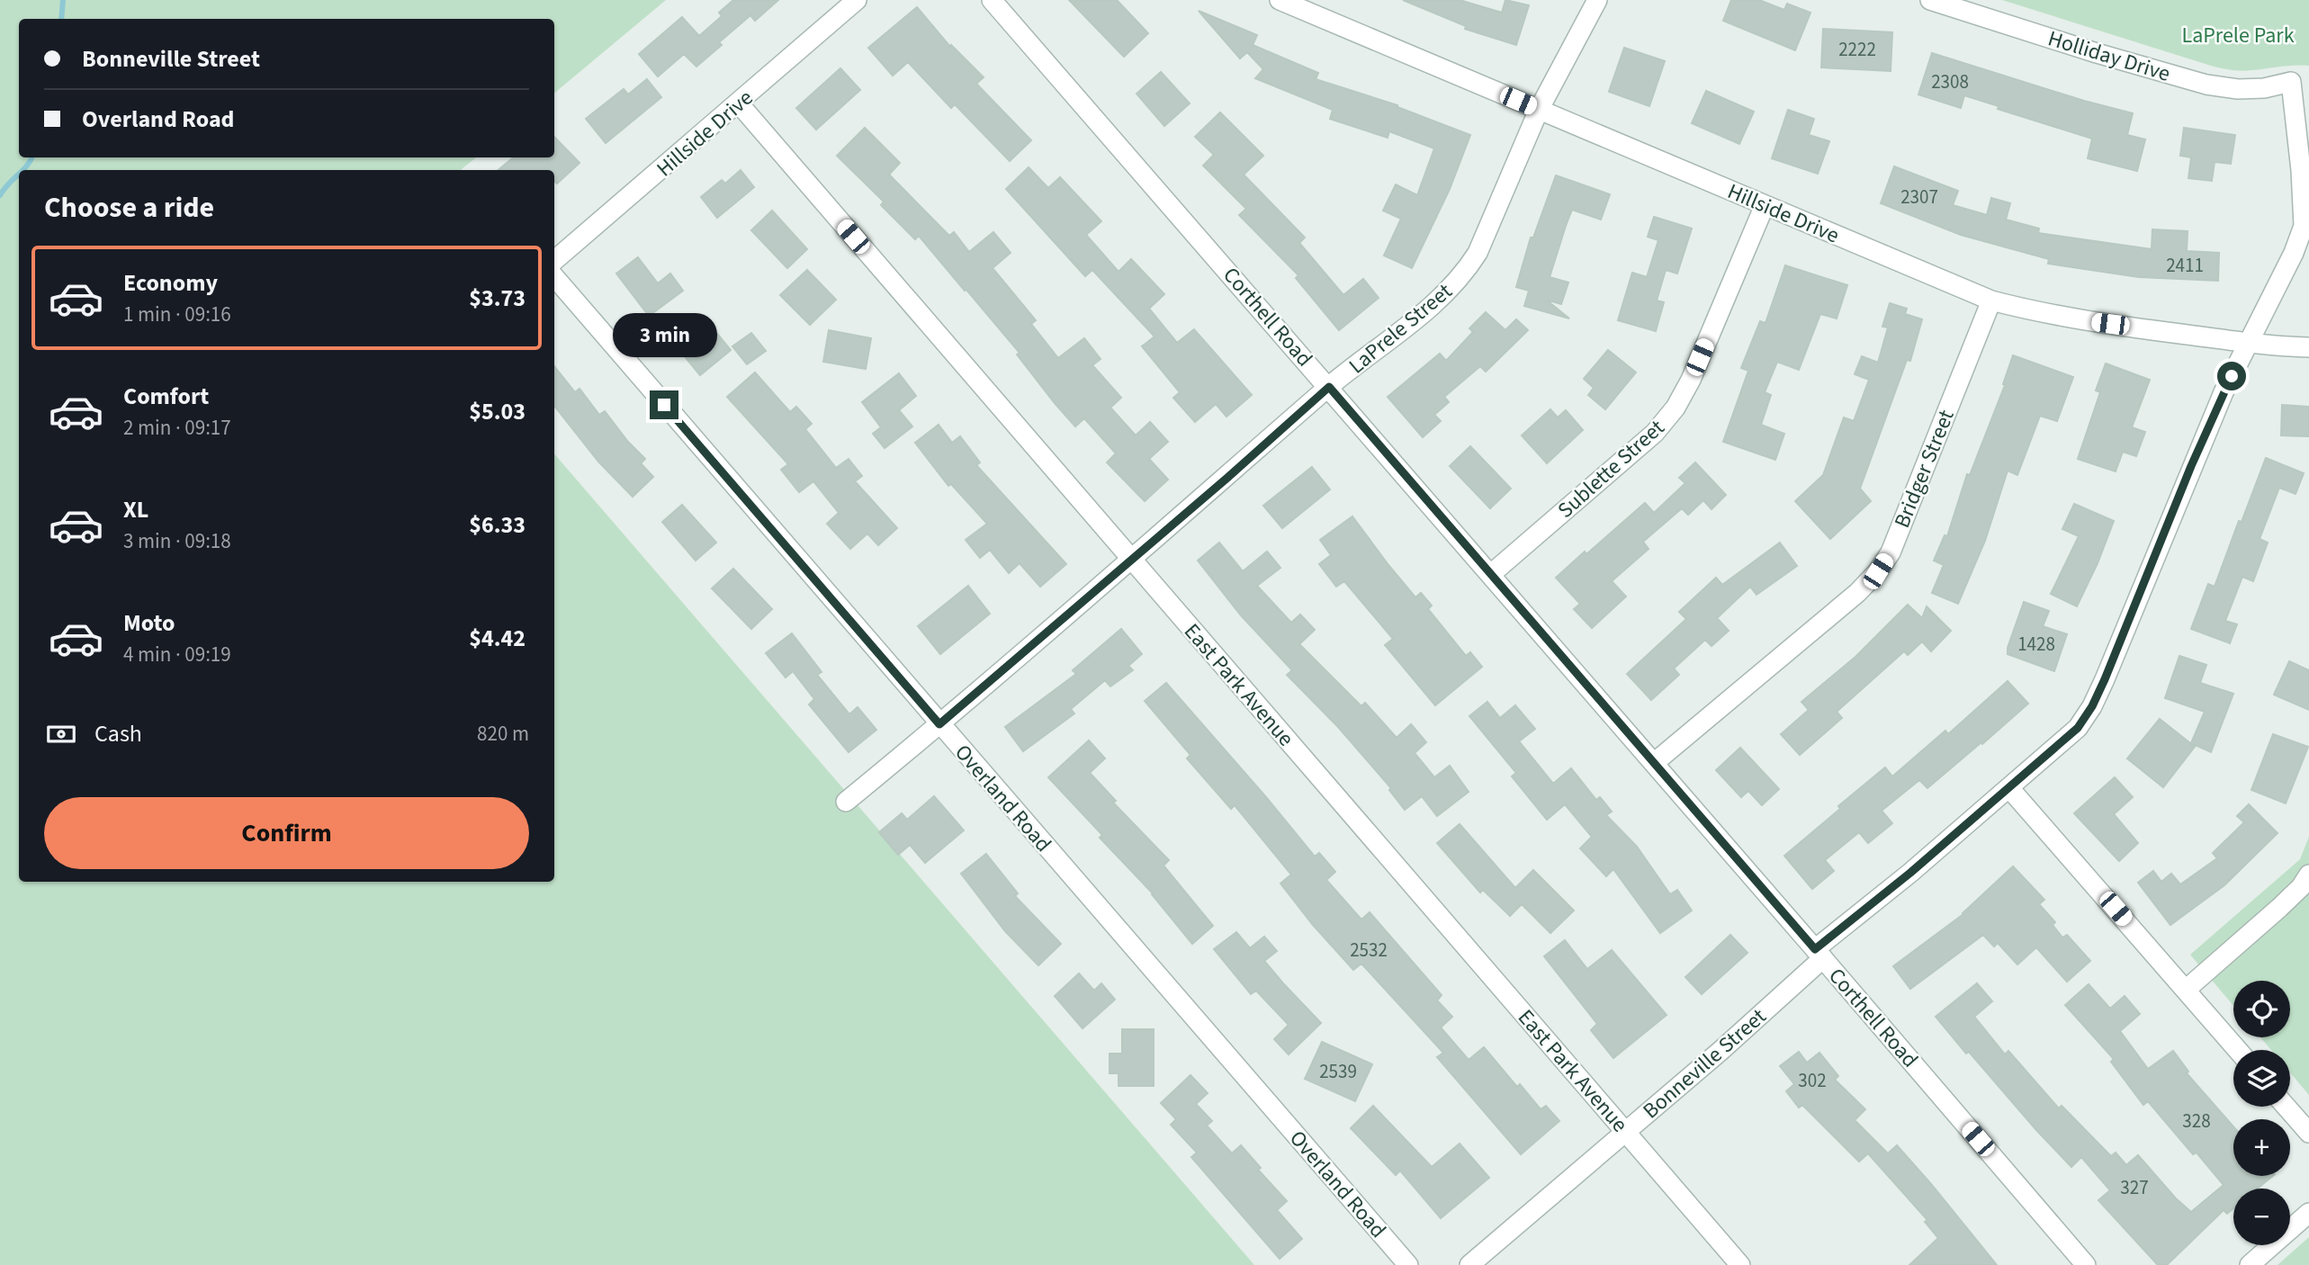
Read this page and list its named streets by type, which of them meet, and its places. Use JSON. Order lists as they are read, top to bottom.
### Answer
{
  "streets": {
    "street": [
      "Holliday Drive",
      "Hillside Drive",
      "Corthell Road",
      "LaPrele Street",
      "Sublette Street",
      "Bridger Street",
      "East Park Avenue",
      "Overland Road",
      "Bonneville Street"
    ]
  },
  "crossings": [
    ["Holliday Drive", "Bonneville Street"],
    ["Hillside Drive", "LaPrele Street"],
    ["Hillside Drive", "Sublette Street"],
    ["Hillside Drive", "Bridger Street"],
    ["Hillside Drive", "East Park Avenue"],
    ["Hillside Drive", "Bonneville Street"],
    ["Corthell Road", "LaPrele Street"],
    ["Corthell Road", "Sublette Street"],
    ["Corthell Road", "Bridger Street"],
    ["Corthell Road", "Bonneville Street"],
    ["LaPrele Street", "East Park Avenue"],
    ["LaPrele Street", "Overland Road"],
    ["East Park Avenue", "Bonneville Street"]
  ],
  "parks": ["LaPrele Park"],
  "house_numbers": [
    "2222",
    "2308",
    "2307",
    "2411",
    "1428",
    "2532",
    "2539",
    "302",
    "328",
    "327"
  ],
  "page": {
    "banner": ["Bonneville Street", "Overland Road"],
    "heading": "Choose a ride",
    "list": [
      {
        "name": "Economy",
        "note": "1 min · 09:16",
        "value": "$3.73"
      },
      {
        "name": "Comfort",
        "note": "2 min · 09:17",
        "value": "$5.03"
      },
      {
        "name": "XL",
        "note": "3 min · 09:18",
        "value": "$6.33"
      },
      {
        "name": "Moto",
        "note": "4 min · 09:19",
        "value": "$4.42"
      }
    ],
    "bubble": "3 min",
    "pay": ["Cash", "820 m"],
    "buttons": "Confirm",
    "map_buttons": ["+", "−"]
  }
}
